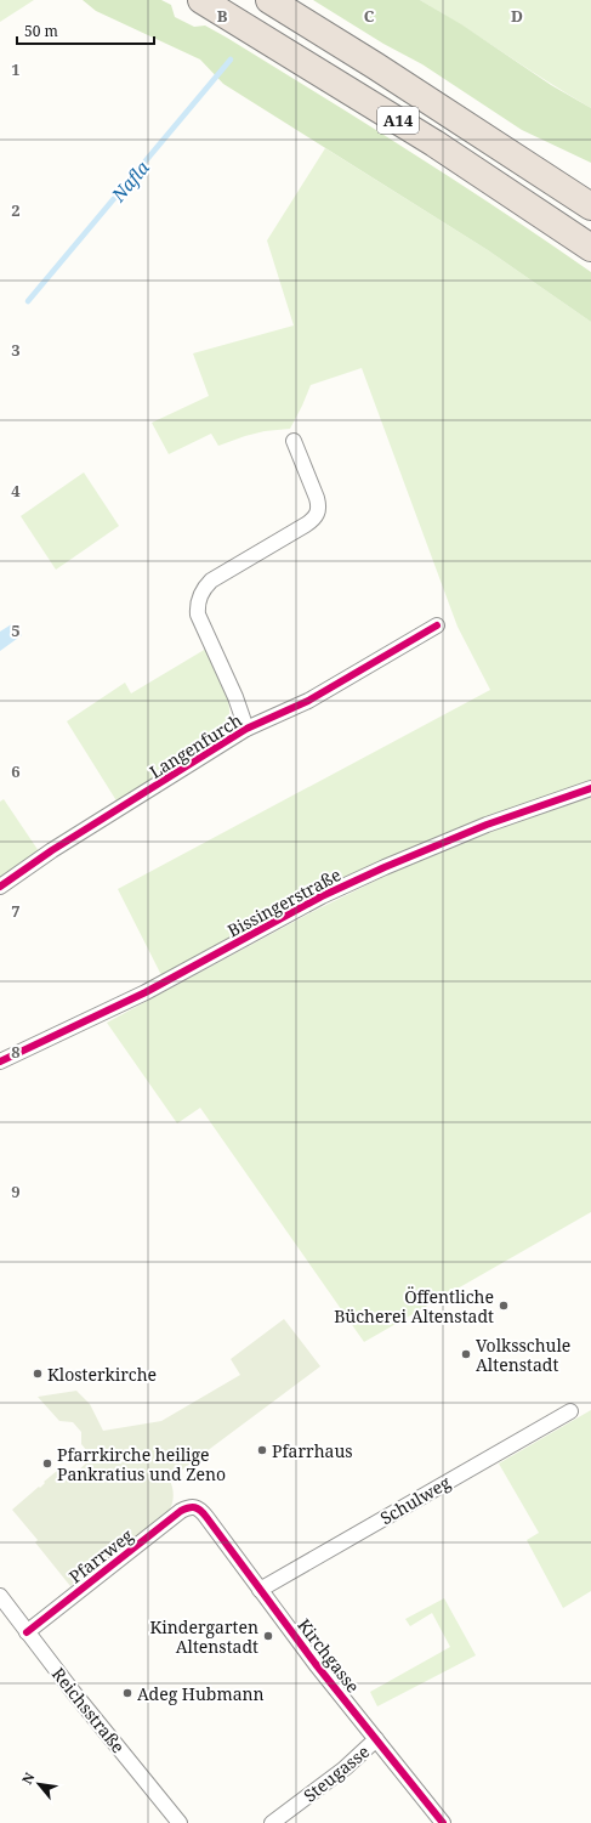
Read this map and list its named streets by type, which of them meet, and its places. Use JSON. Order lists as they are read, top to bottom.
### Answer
{
  "streets": {
    "highway": ["A14"],
    "street": [
      "Langenfurch",
      "Bissingerstraße",
      "Schulweg",
      "Pfarrweg",
      "Kirchgasse",
      "Reichsstraße",
      "Steugasse"
    ]
  },
  "crossings": [
    ["Schulweg", "Kirchgasse"],
    ["Pfarrweg", "Kirchgasse"],
    ["Pfarrweg", "Reichsstraße"],
    ["Kirchgasse", "Steugasse"]
  ],
  "water": ["Nafla"],
  "places": [
    "Öffentliche Bücherei Altenstadt",
    "Volksschule Altenstadt",
    "Klosterkirche",
    "Pfarrhaus",
    "Pfarrkirche heilige Pankratius und Zeno",
    "Kindergarten Altenstadt",
    "Adeg Hubmann"
  ],
  "scale_bar": "50 m",
  "north": "top left",
  "grid": {
    "columns": ["B", "C", "D"],
    "rows": [
      "1",
      "2",
      "3",
      "4",
      "5",
      "6",
      "7",
      "8",
      "9"
    ]
  }
}
